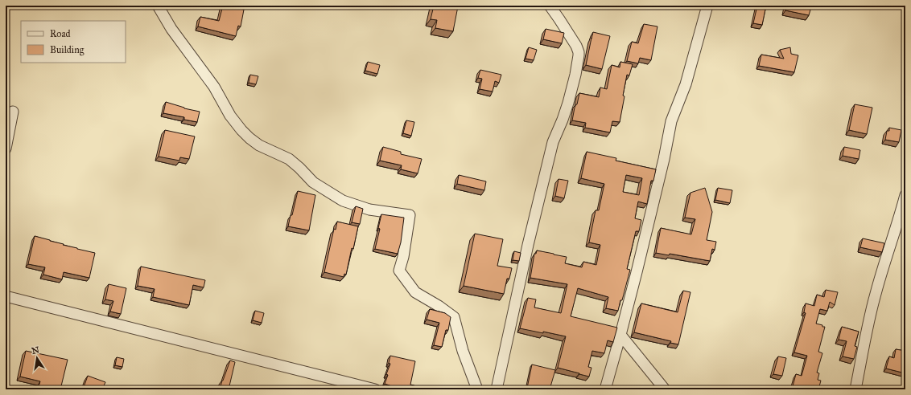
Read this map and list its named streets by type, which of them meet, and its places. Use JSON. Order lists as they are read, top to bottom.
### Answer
{
  "legend": ["Road", "Building"],
  "north": "top"
}
